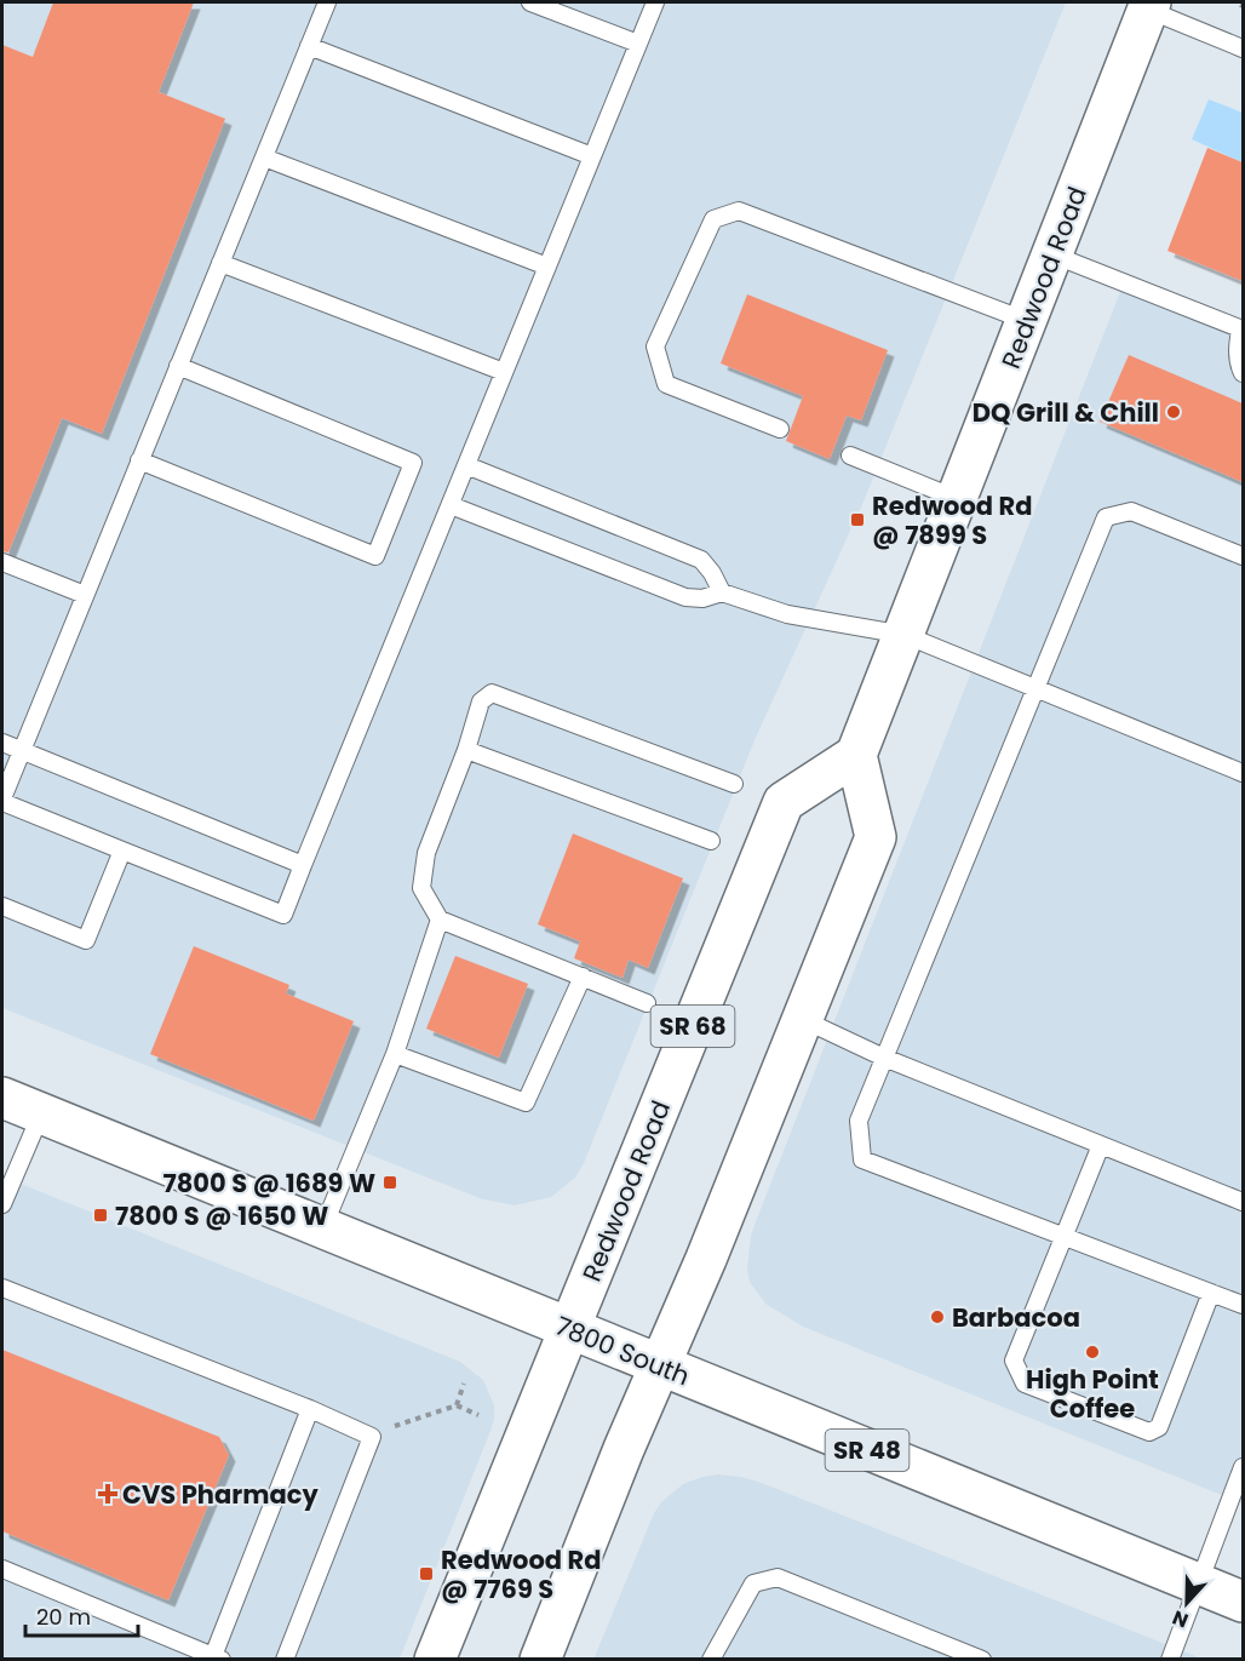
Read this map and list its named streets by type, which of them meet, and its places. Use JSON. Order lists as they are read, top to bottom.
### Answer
{
  "streets": {
    "main road": [
      "Redwood Road",
      "SR 68",
      "7800 South",
      "SR 48"
    ]
  },
  "crossings": [
    ["Redwood Road", "7800 South"]
  ],
  "places": {
    "other": ["DQ Grill & Chill", "Barbacoa", "High Point Coffee"],
    "transit": [
      "Redwood Rd @ 7899 S",
      "7800 S @ 1689 W",
      "7800 S @ 1650 W",
      "Redwood Rd @ 7769 S"
    ],
    "health": ["CVS Pharmacy"]
  },
  "scale_bar": "20 m",
  "north": "bottom"
}
